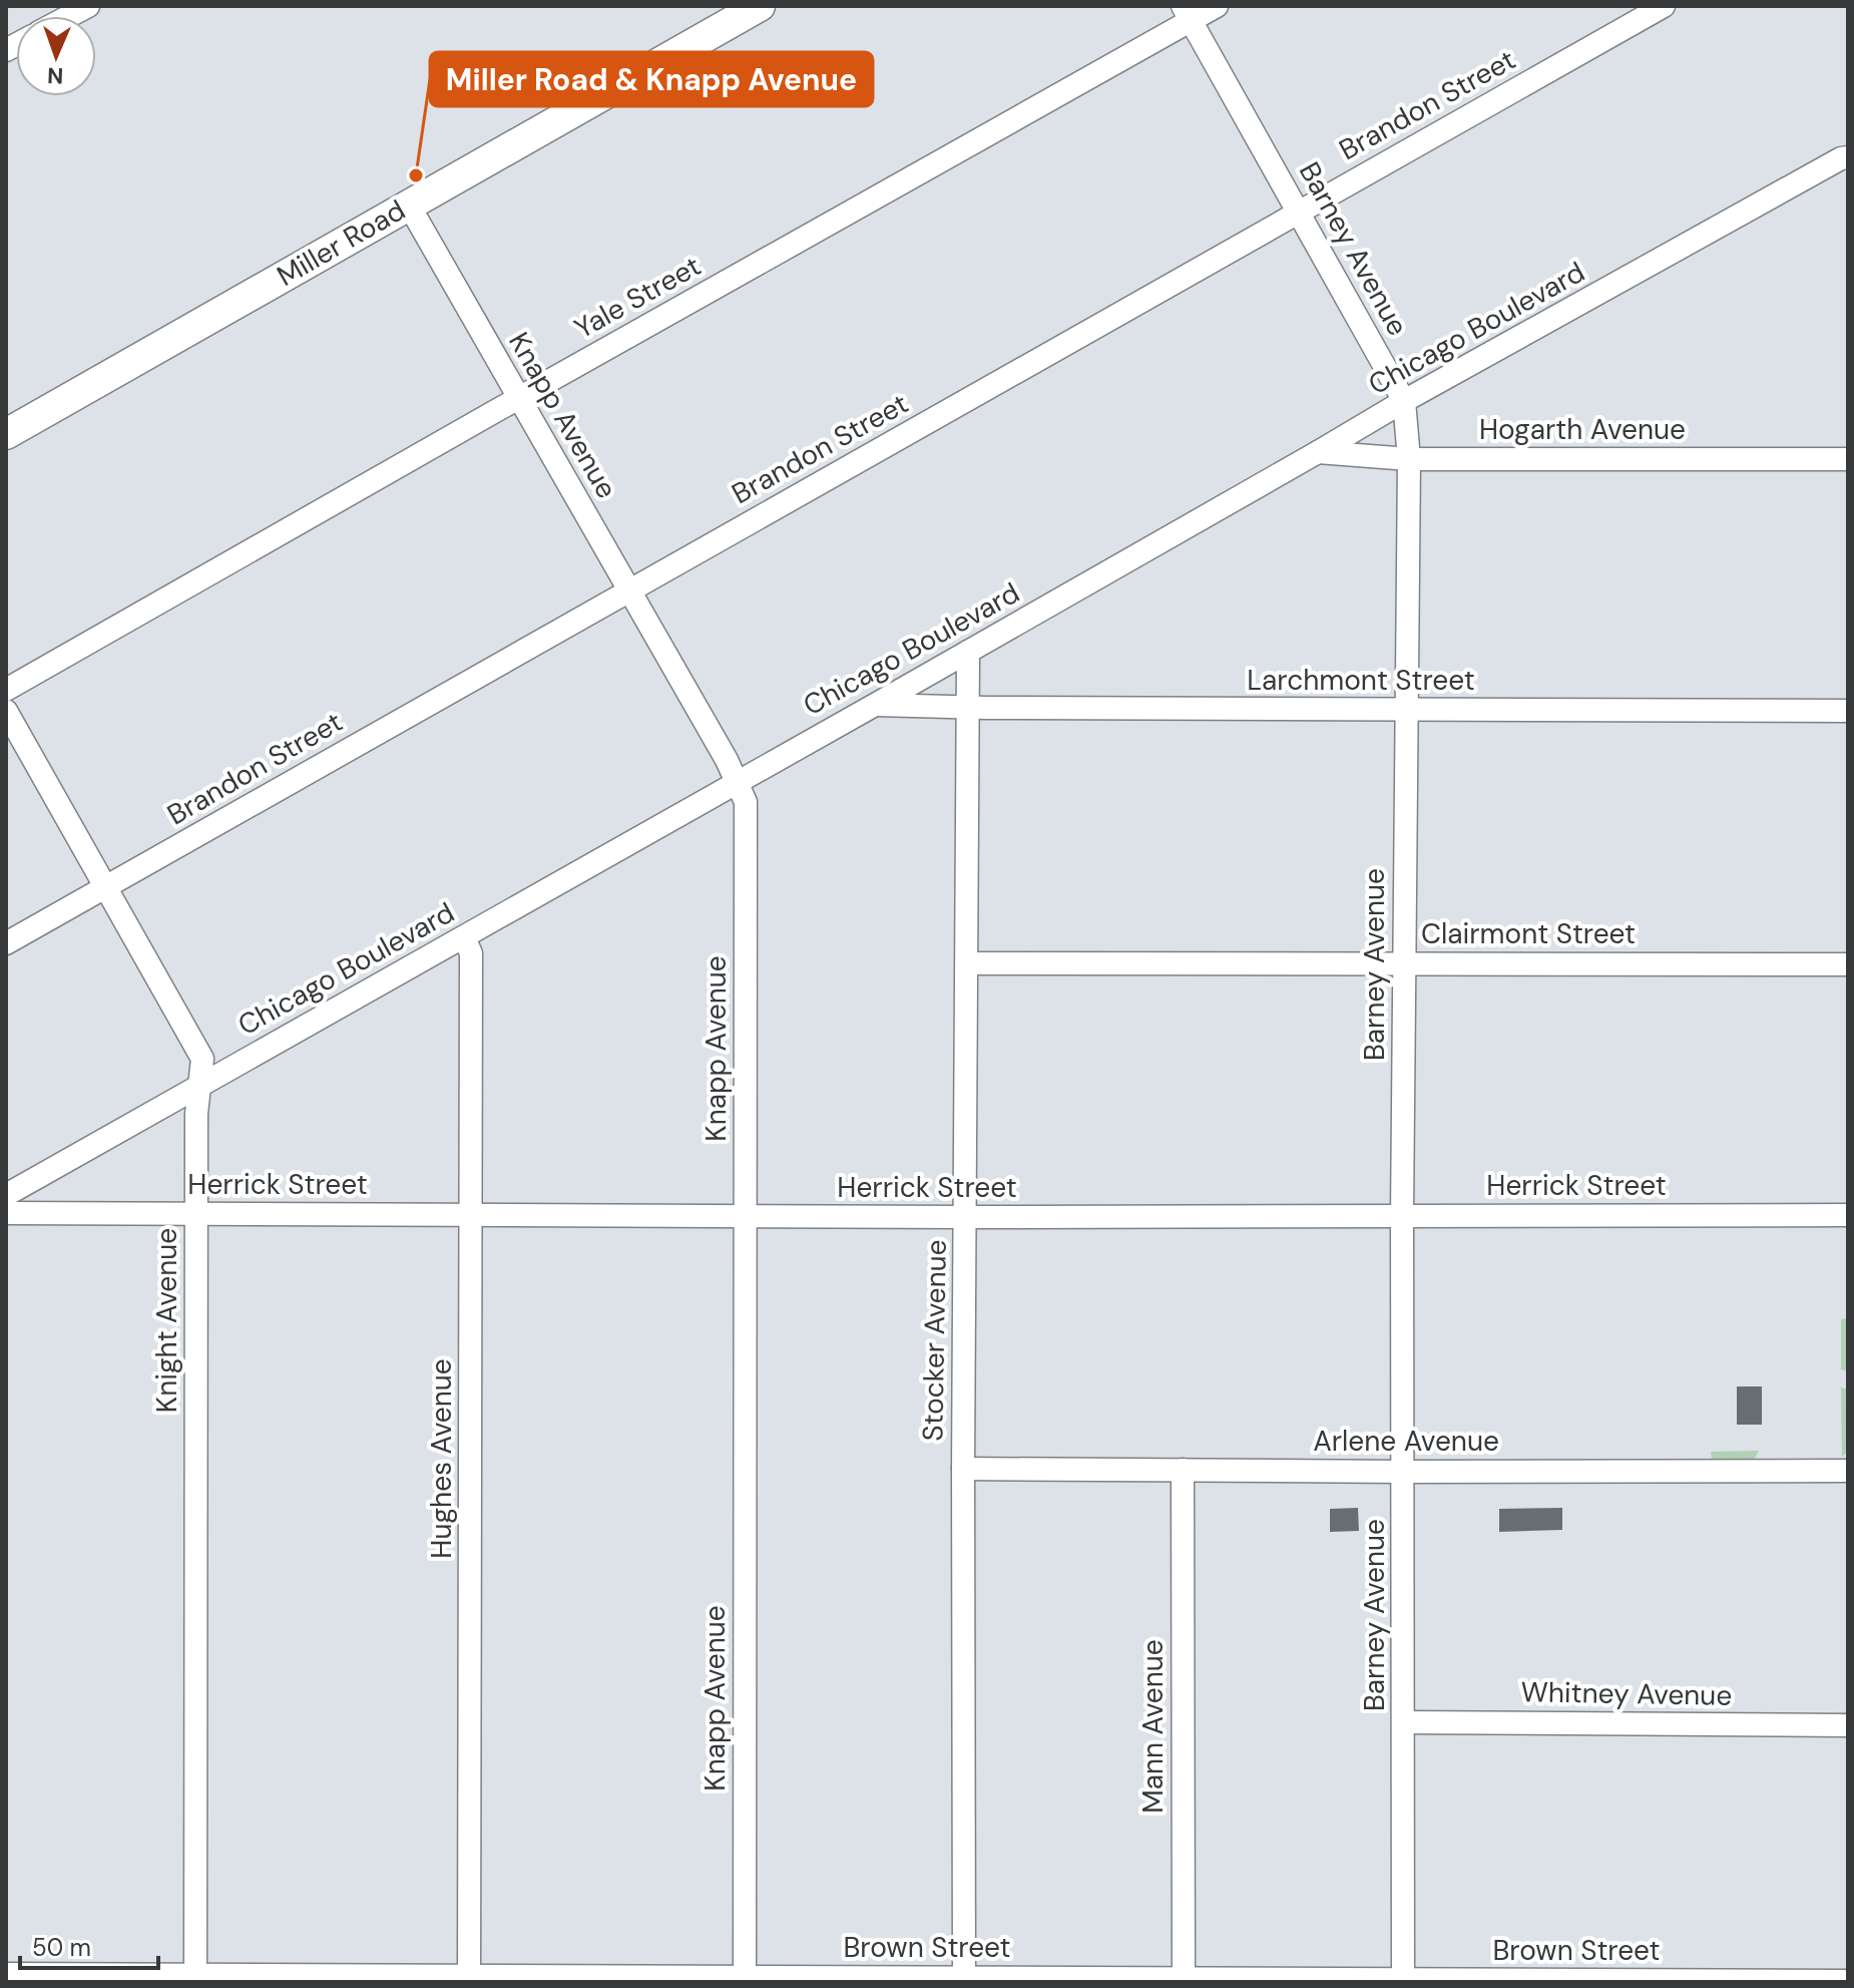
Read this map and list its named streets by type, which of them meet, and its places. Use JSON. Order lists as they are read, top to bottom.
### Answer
{
  "streets": {
    "main road": ["Miller Road"],
    "street": [
      "Brandon Street",
      "Barney Avenue",
      "Yale Street",
      "Chicago Boulevard",
      "Knapp Avenue",
      "Hogarth Avenue",
      "Larchmont Street",
      "Clairmont Street",
      "Herrick Street",
      "Knight Avenue",
      "Stocker Avenue",
      "Arlene Avenue",
      "Hughes Avenue",
      "Whitney Avenue",
      "Mann Avenue",
      "Brown Street"
    ]
  },
  "crossings": [
    ["Brandon Street", "Barney Avenue"],
    ["Brandon Street", "Knapp Avenue"],
    ["Brandon Street", "Knight Avenue"],
    ["Miller Road", "Knapp Avenue"],
    ["Barney Avenue", "Yale Street"],
    ["Barney Avenue", "Chicago Boulevard"],
    ["Barney Avenue", "Hogarth Avenue"],
    ["Barney Avenue", "Larchmont Street"],
    ["Barney Avenue", "Clairmont Street"],
    ["Barney Avenue", "Herrick Street"],
    ["Barney Avenue", "Arlene Avenue"],
    ["Barney Avenue", "Whitney Avenue"],
    ["Barney Avenue", "Brown Street"],
    ["Yale Street", "Knapp Avenue"],
    ["Chicago Boulevard", "Knapp Avenue"],
    ["Chicago Boulevard", "Hogarth Avenue"],
    ["Chicago Boulevard", "Larchmont Street"],
    ["Chicago Boulevard", "Knight Avenue"],
    ["Chicago Boulevard", "Stocker Avenue"],
    ["Chicago Boulevard", "Hughes Avenue"],
    ["Knapp Avenue", "Herrick Street"],
    ["Knapp Avenue", "Brown Street"],
    ["Larchmont Street", "Stocker Avenue"],
    ["Clairmont Street", "Stocker Avenue"],
    ["Herrick Street", "Knight Avenue"],
    ["Herrick Street", "Stocker Avenue"],
    ["Herrick Street", "Hughes Avenue"],
    ["Knight Avenue", "Brown Street"],
    ["Stocker Avenue", "Arlene Avenue"],
    ["Stocker Avenue", "Brown Street"],
    ["Arlene Avenue", "Mann Avenue"],
    ["Hughes Avenue", "Brown Street"],
    ["Mann Avenue", "Brown Street"]
  ],
  "places": ["Miller Road & Knapp Avenue"],
  "scale_bar": "50 m",
  "north": "bottom"
}
